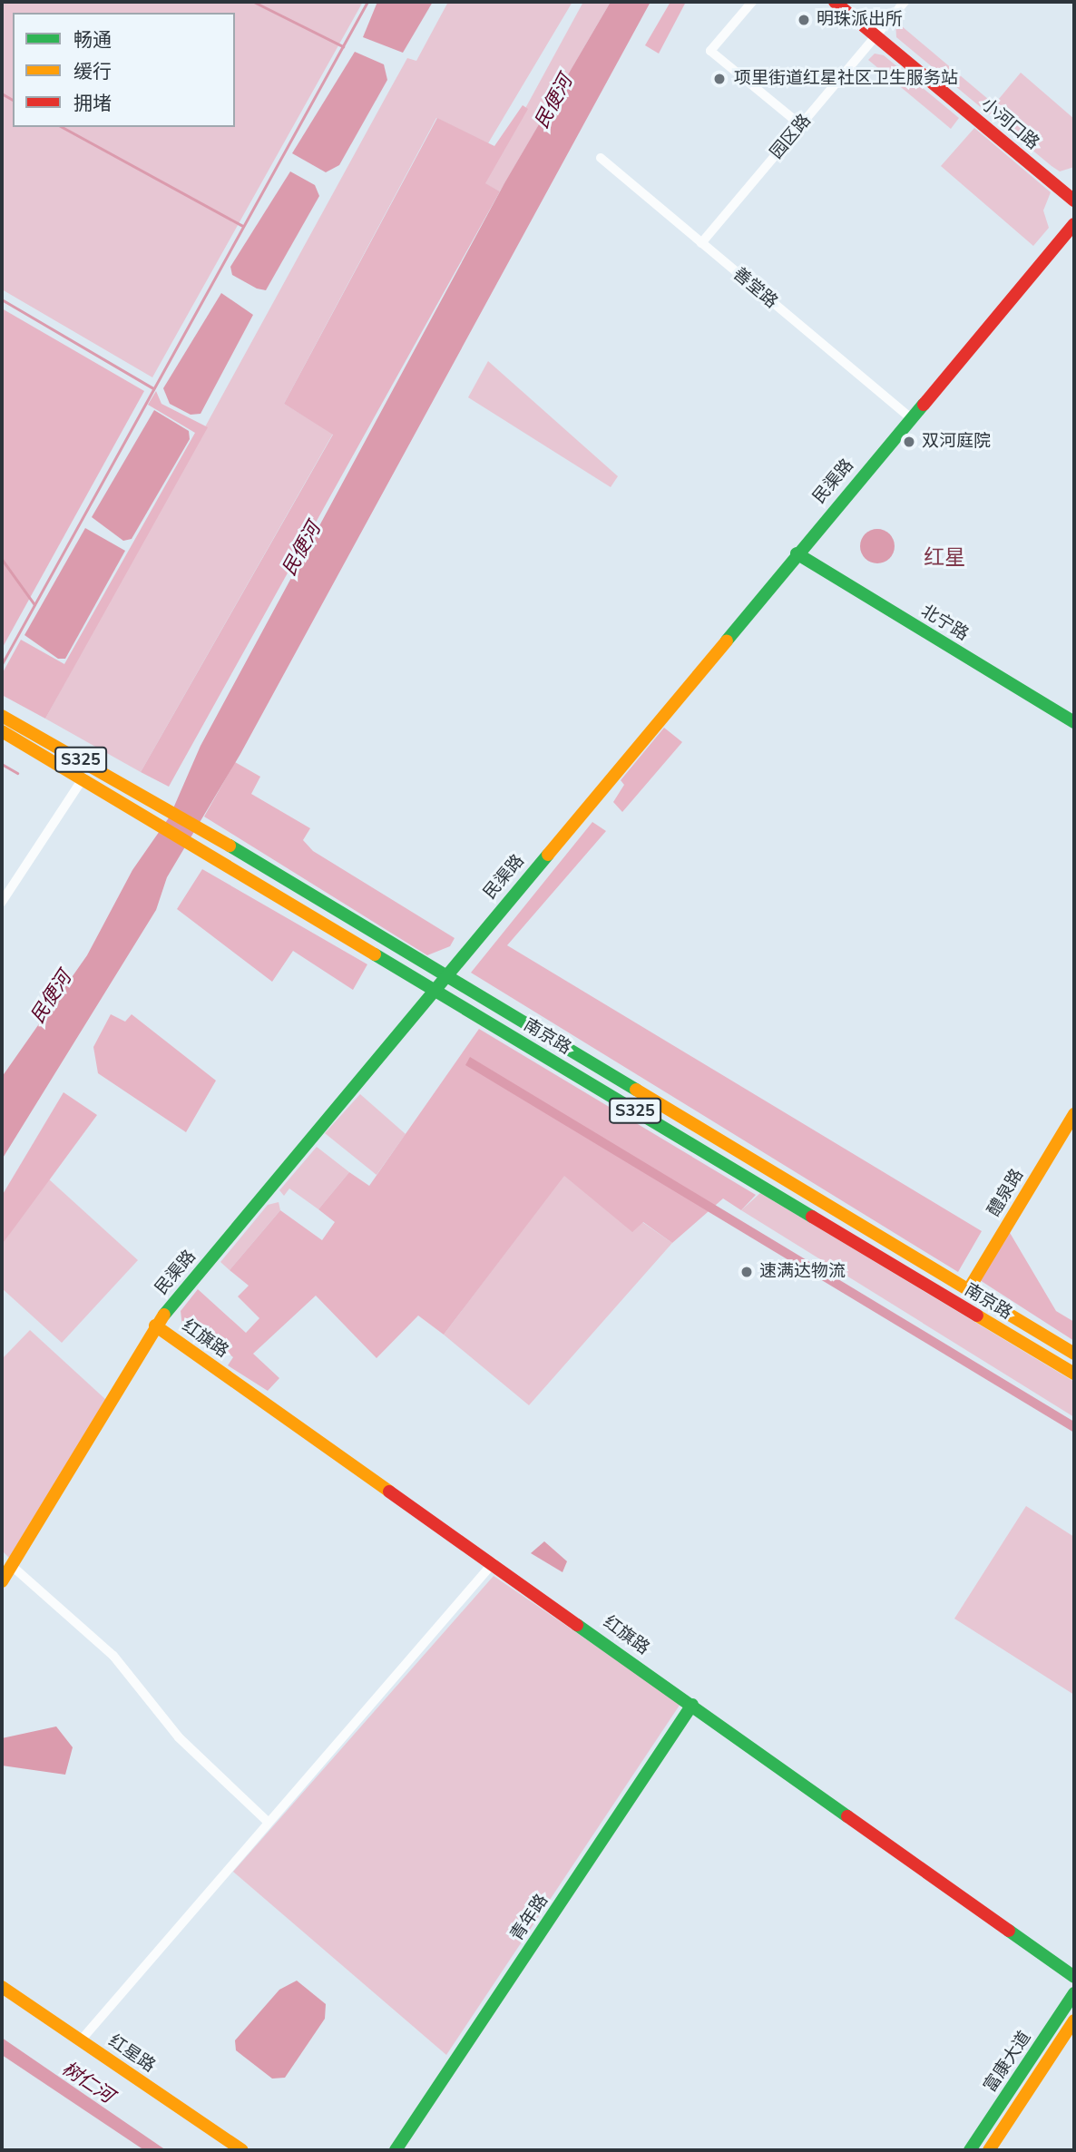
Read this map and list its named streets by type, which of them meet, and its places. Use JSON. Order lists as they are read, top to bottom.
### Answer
{
  "streets": {
    "street": [
      "小河口路",
      "园区路",
      "善堂路",
      "民渠路",
      "北宁路",
      "S325",
      "南京路",
      "醴泉路",
      "红旗路",
      "青年路",
      "红星路",
      "富康大道"
    ]
  },
  "crossings": [
    ["小河口路", "园区路"],
    ["园区路", "善堂路"],
    ["善堂路", "民渠路"],
    ["民渠路", "北宁路"],
    ["民渠路", "南京路"],
    ["民渠路", "红旗路"],
    ["南京路", "醴泉路"],
    ["红旗路", "青年路"]
  ],
  "districts": ["红星"],
  "water": ["民便河", "树仁河"],
  "places": [
    "明珠派出所",
    "项里街道红星社区卫生服务站",
    "双河庭院",
    "速满达物流"
  ],
  "legend": ["畅通", "缓行", "拥堵"]
}
